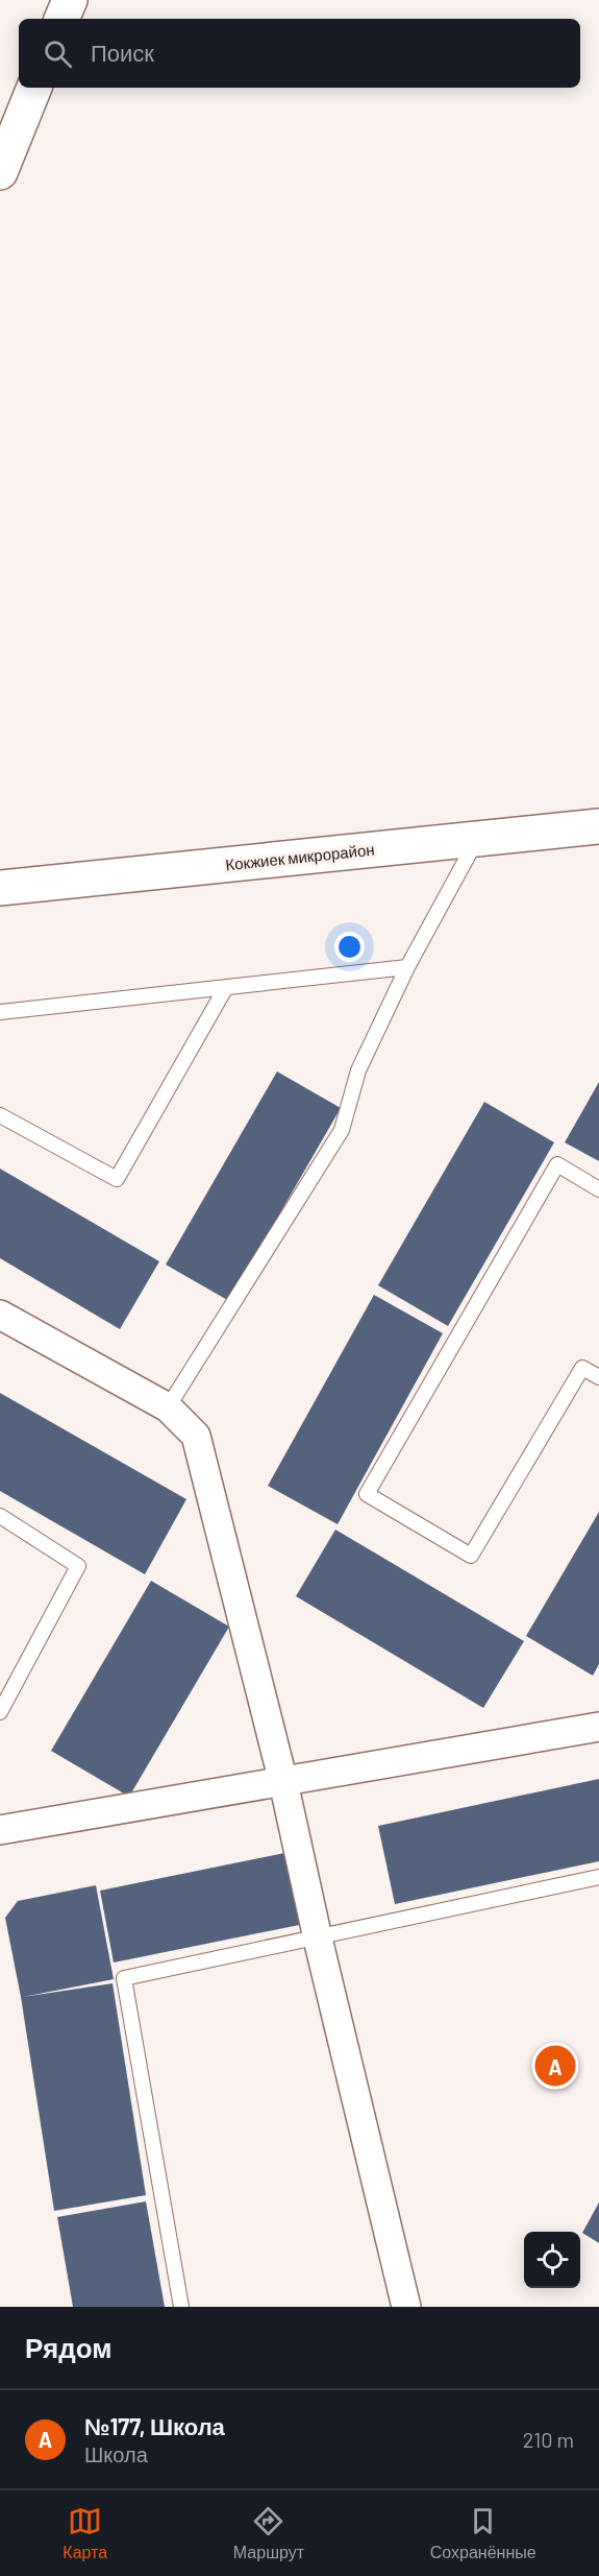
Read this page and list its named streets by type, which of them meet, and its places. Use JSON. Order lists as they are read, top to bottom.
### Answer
{
  "streets": {
    "street": ["Кокжиек микрорайон"]
  },
  "page": {
    "search": "Поиск",
    "pins": "A",
    "heading": "Рядом",
    "list": [
      {
        "mark": "A",
        "name": "№177, Школа",
        "note": "Школа",
        "value": "210 m"
      }
    ],
    "nav": ["Карта", "Маршрут", "Сохранённые"]
  }
}
